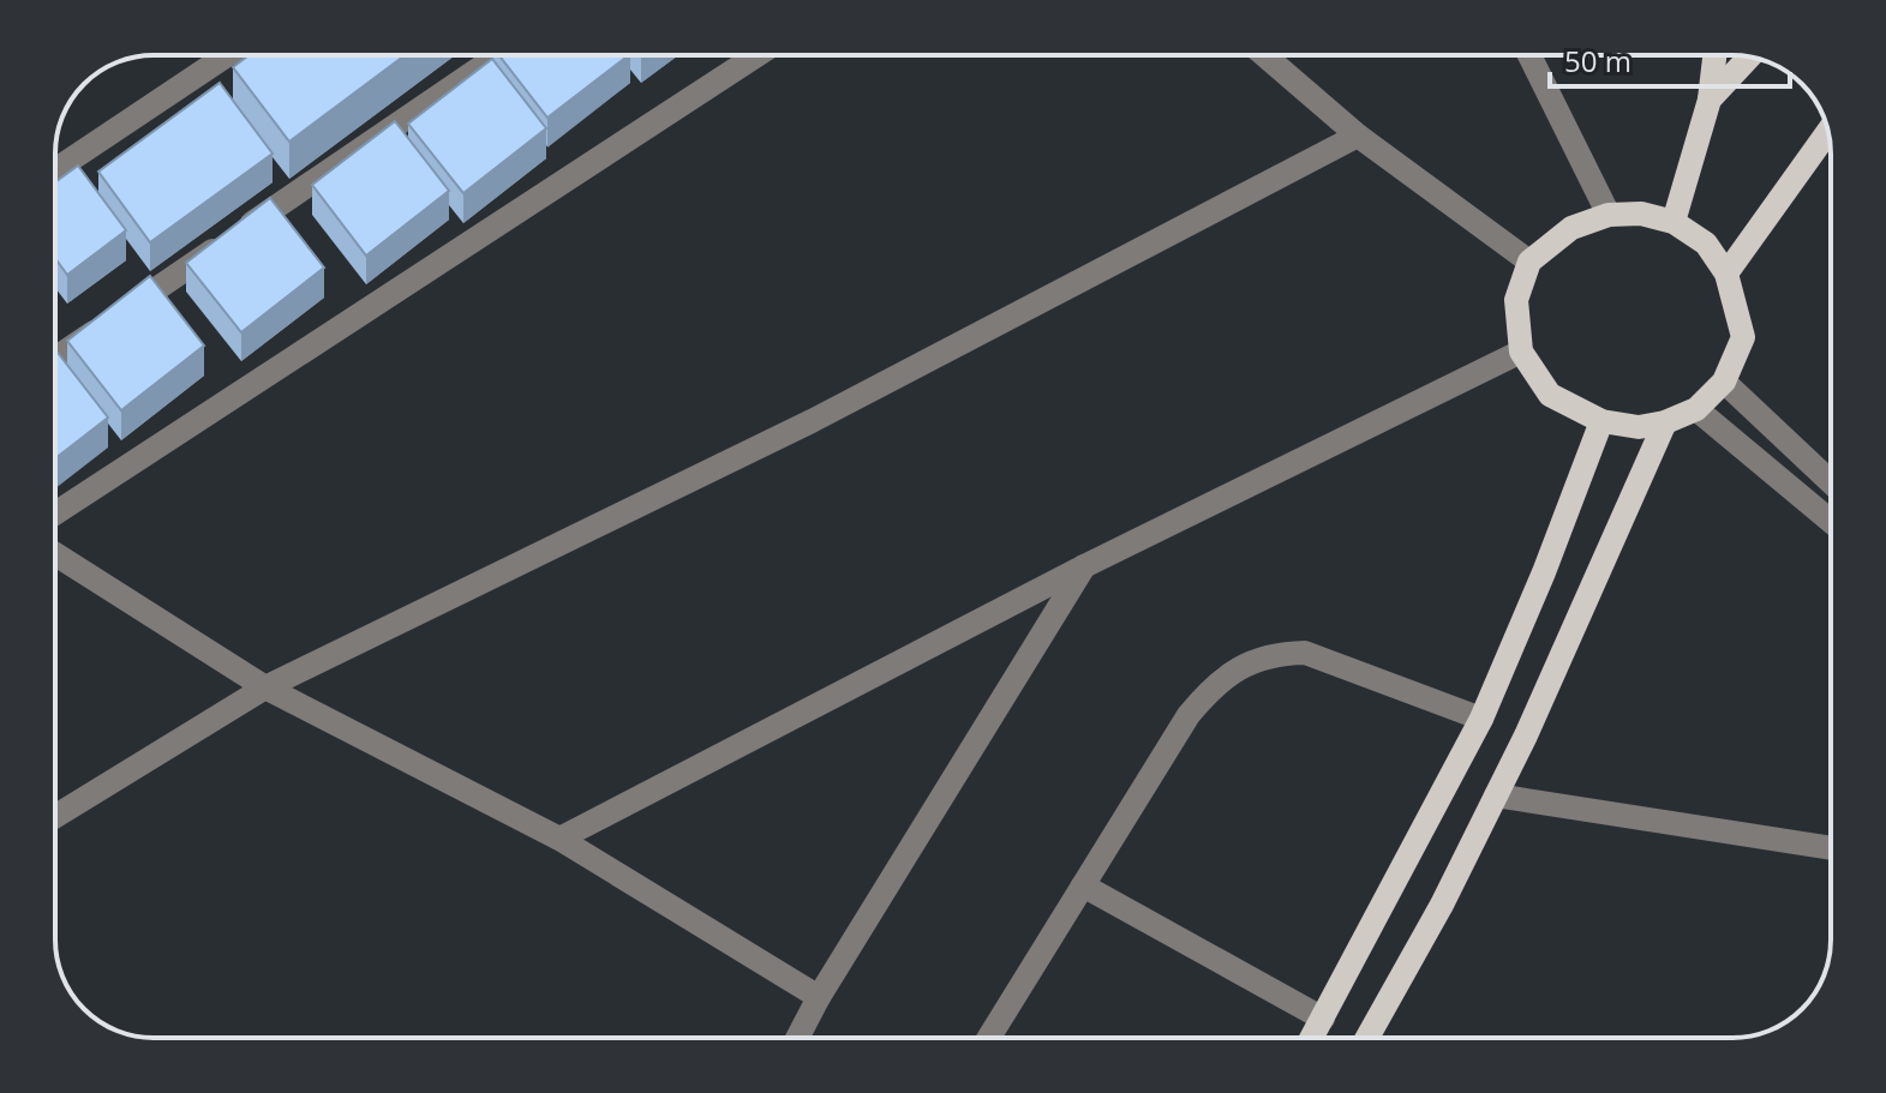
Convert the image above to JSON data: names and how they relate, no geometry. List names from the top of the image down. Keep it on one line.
{"scale_bar":"50 m"}
